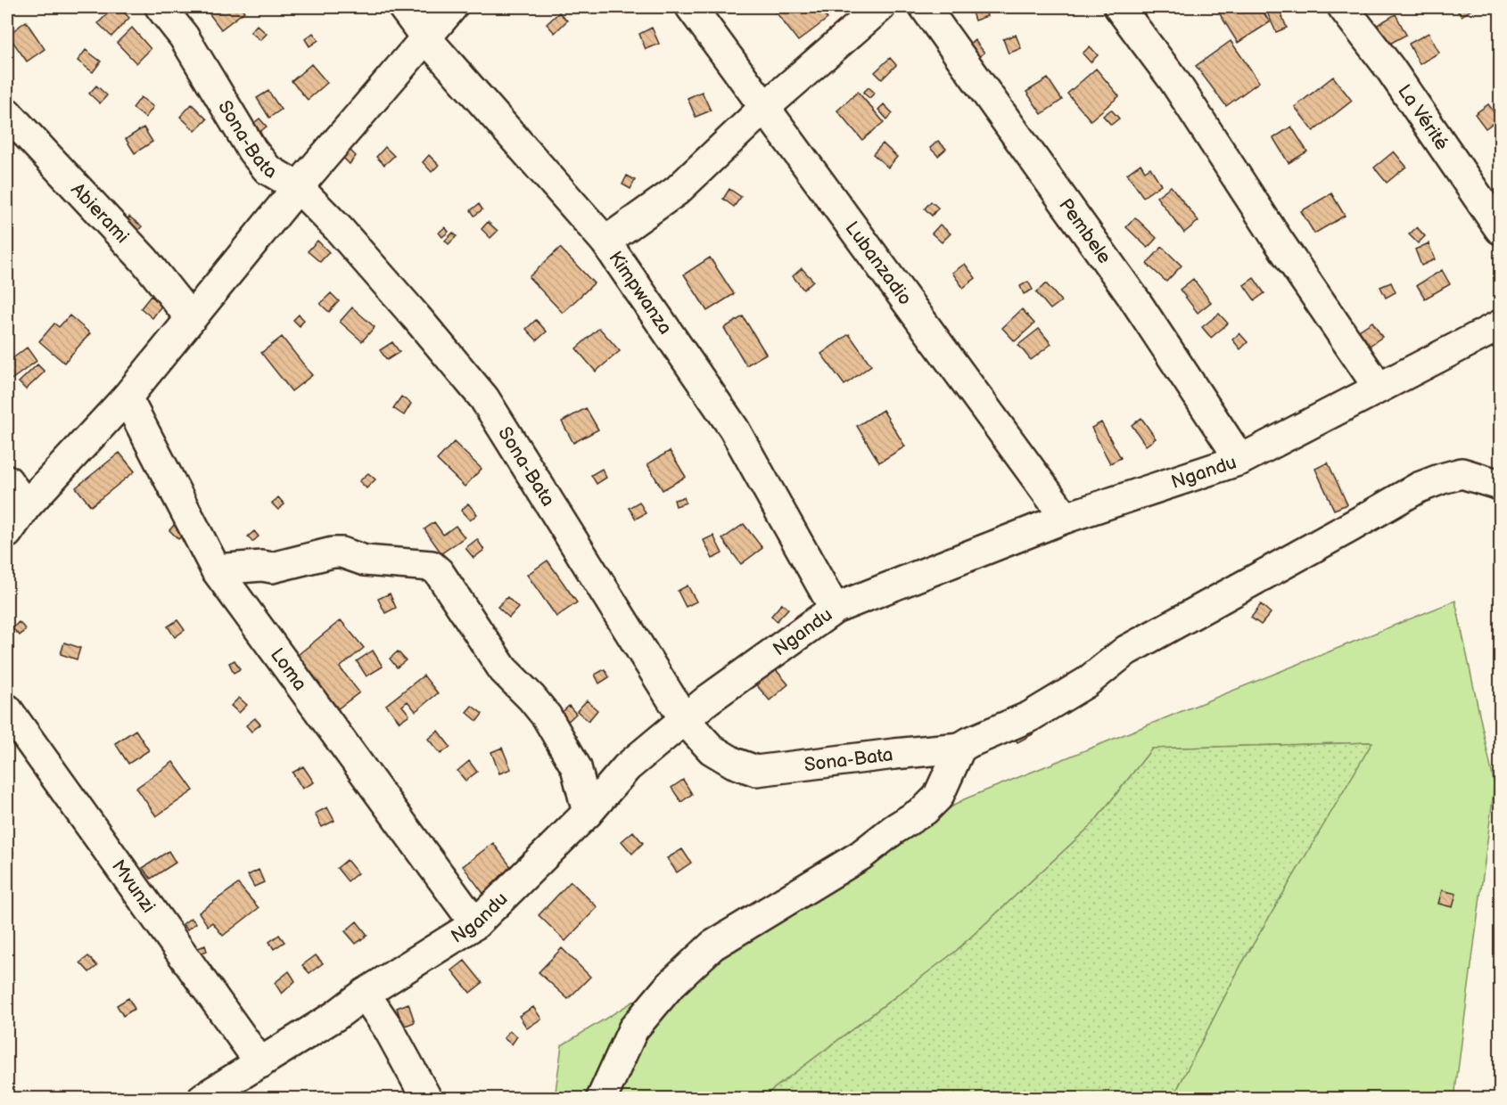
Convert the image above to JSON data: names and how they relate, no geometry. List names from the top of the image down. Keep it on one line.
{"streets":{"street":["La Vérité","Sona-Bata","Abierami","Pembele","Lubanzadio","Kimpwanza","Ngandu","Loma","Mvunzi"]},"crossings":[["Sona-Bata","Ngandu"],["Pembele","Ngandu"],["Lubanzadio","Ngandu"],["Kimpwanza","Ngandu"],["Ngandu","Loma"],["Ngandu","Mvunzi"]]}
